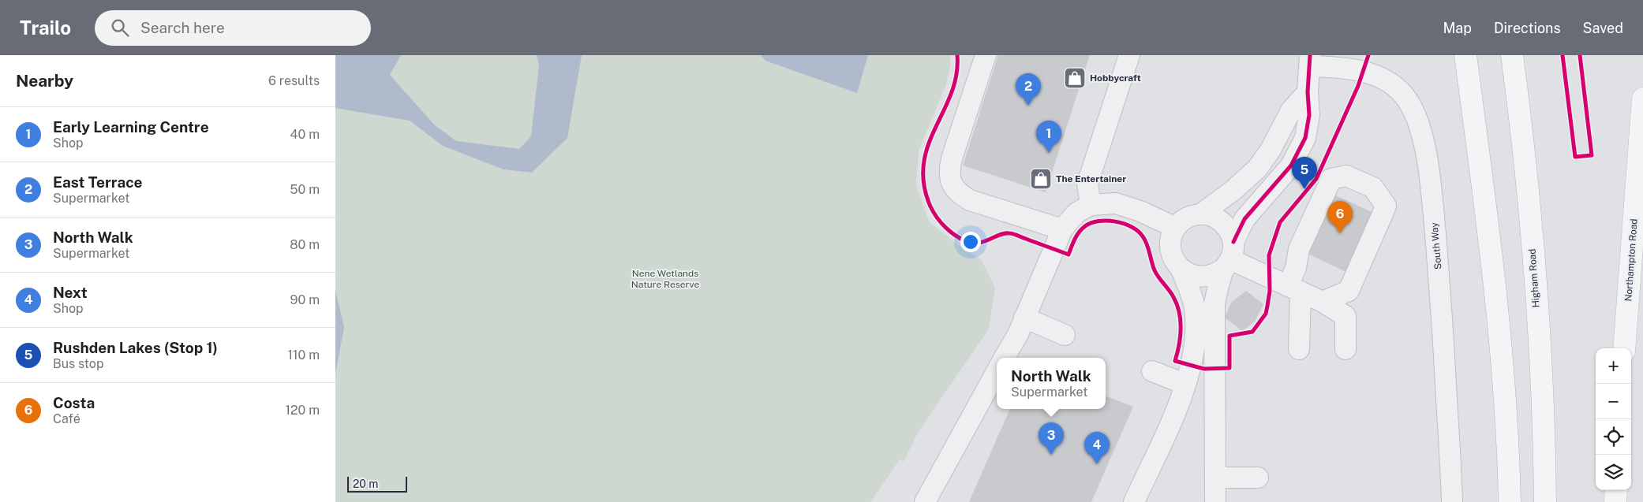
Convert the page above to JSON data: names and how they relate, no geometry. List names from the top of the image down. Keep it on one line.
{"streets":{"main road":["Northampton Road","Higham Road"],"street":["South Way"]},"parks":["Nene Wetlands Nature Reserve"],"places":{"shop":["Hobbycraft","The Entertainer"]},"scale_bar":"20 m","page":{"header":"Trailo","search":"Search here","nav":["Map","Directions","Saved"],"heading":["Nearby","6 results"],"pins":["2","1","5","6","3","4"],"list":[{"mark":"1","name":"Early Learning Centre","note":"Shop","value":"40 m"},{"mark":"2","name":"East Terrace","note":"Supermarket","value":"50 m"},{"mark":"3","name":"North Walk","note":"Supermarket","value":"80 m"},{"mark":"4","name":"Next","note":"Shop","value":"90 m"},{"mark":"5","name":"Rushden Lakes (Stop 1)","note":"Bus stop","value":"110 m"},{"mark":"6","name":"Costa","note":"Café","value":"120 m"}],"map_buttons":["+","−"],"popup":["North Walk","Supermarket"],"scale":"20 m"}}
